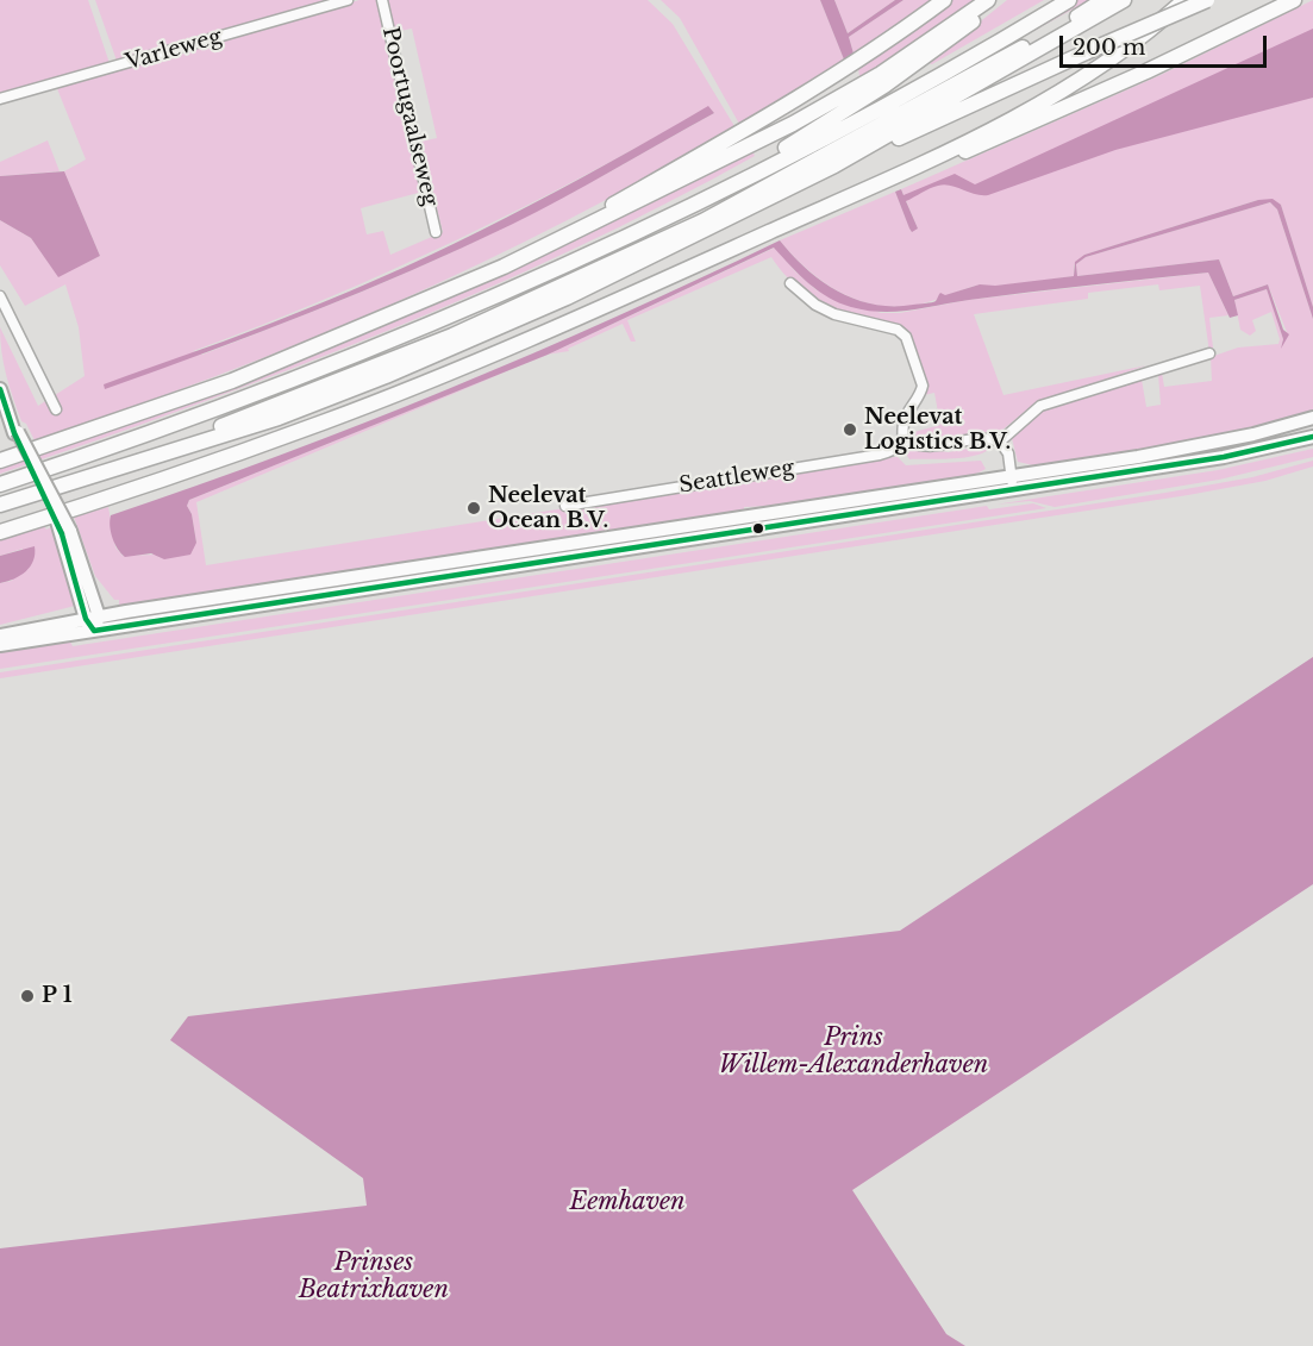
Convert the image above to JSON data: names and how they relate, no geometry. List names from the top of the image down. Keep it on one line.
{"streets":{"street":["Varleweg","Poortugaalseweg","Seattleweg"]},"water":["Prins Willem-Alexanderhaven","Eemhaven","Prinses Beatrixhaven"],"places":["Neelevat Logistics B.V.","Neelevat Ocean B.V.","P 1"],"scale_bar":"200 m"}
